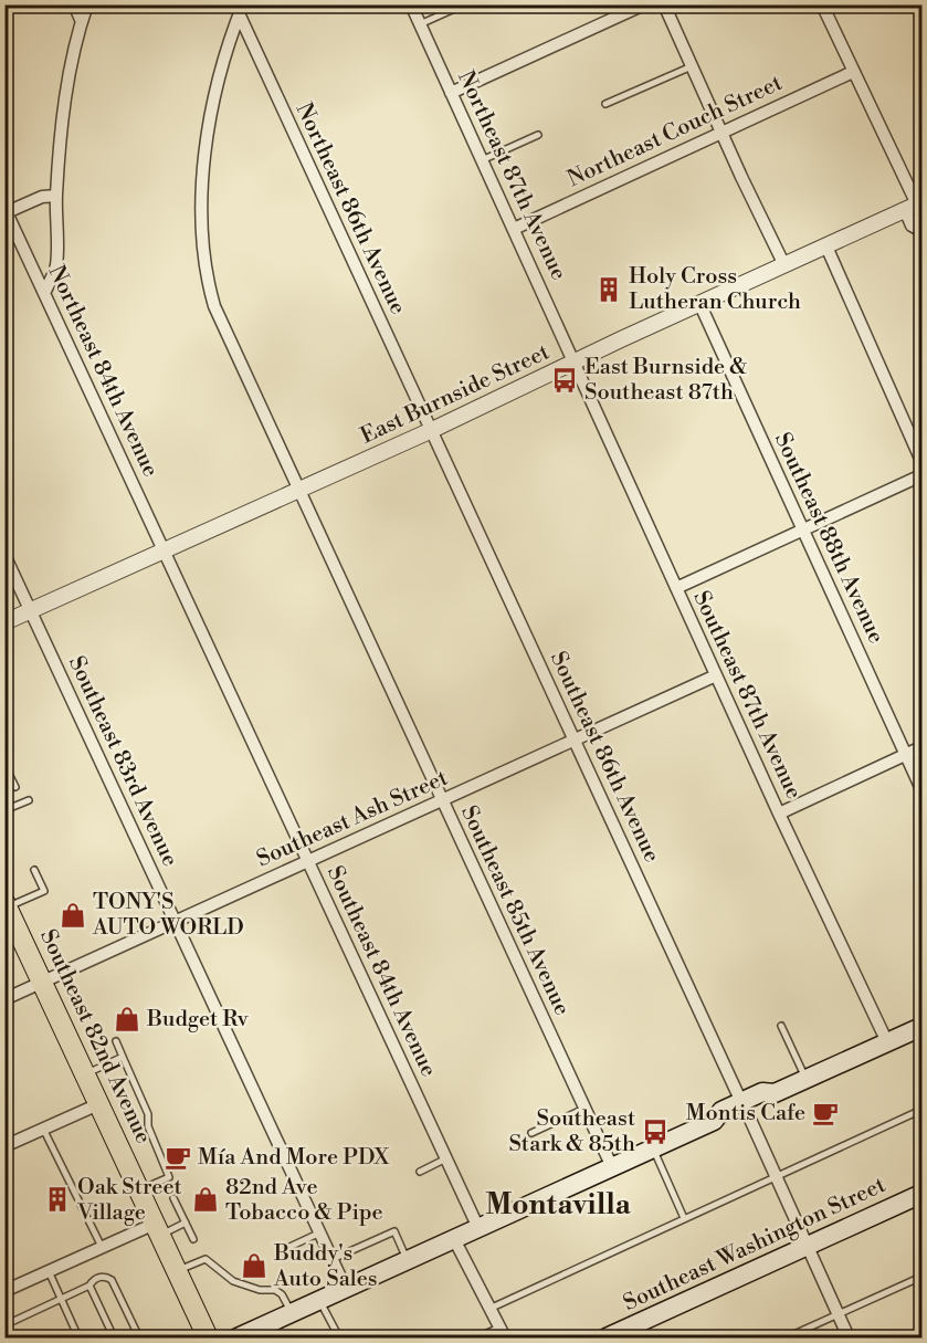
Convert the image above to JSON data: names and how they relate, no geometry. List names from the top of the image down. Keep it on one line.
{"streets":{"main road":["Southeast 82nd Avenue","Southeast Washington Street"],"street":["Northeast Couch Street","Northeast 87th Avenue","Northeast 86th Avenue","Northeast 84th Avenue","East Burnside Street","Southeast 88th Avenue","Southeast 87th Avenue","Southeast 86th Avenue","Southeast 83rd Avenue","Southeast Ash Street","Southeast 85th Avenue","Southeast 84th Avenue"]},"crossings":[["Northeast Couch Street","Northeast 87th Avenue"],["Northeast 87th Avenue","East Burnside Street"],["Northeast 87th Avenue","Southeast 87th Avenue"],["Northeast 86th Avenue","East Burnside Street"],["Northeast 86th Avenue","Southeast 86th Avenue"],["Northeast 86th Avenue","Southeast 85th Avenue"],["Northeast 84th Avenue","East Burnside Street"],["Northeast 84th Avenue","Southeast 84th Avenue"],["East Burnside Street","Southeast 88th Avenue"],["East Burnside Street","Southeast 87th Avenue"],["East Burnside Street","Southeast 86th Avenue"],["East Burnside Street","Southeast 83rd Avenue"],["East Burnside Street","Southeast 85th Avenue"],["East Burnside Street","Southeast 84th Avenue"],["Southeast 87th Avenue","Southeast Ash Street"],["Southeast 86th Avenue","Southeast Ash Street"],["Southeast 86th Avenue","Southeast Washington Street"],["Southeast 83rd Avenue","Southeast Ash Street"],["Southeast Ash Street","Southeast 85th Avenue"],["Southeast Ash Street","Southeast 84th Avenue"],["Southeast Ash Street","Southeast 82nd Avenue"]],"districts":["Montavilla"],"places":{"building":["Holy Cross Lutheran Church","Oak Street Village"],"bus stop":["East Burnside & Southeast 87th","Southeast Stark & 85th"],"shop":["TONY'S AUTO WORLD","Budget Rv","82nd Ave Tobacco & Pipe","Buddy's Auto Sales"],"cafe":["Montis Cafe","Mía And More PDX"]}}
